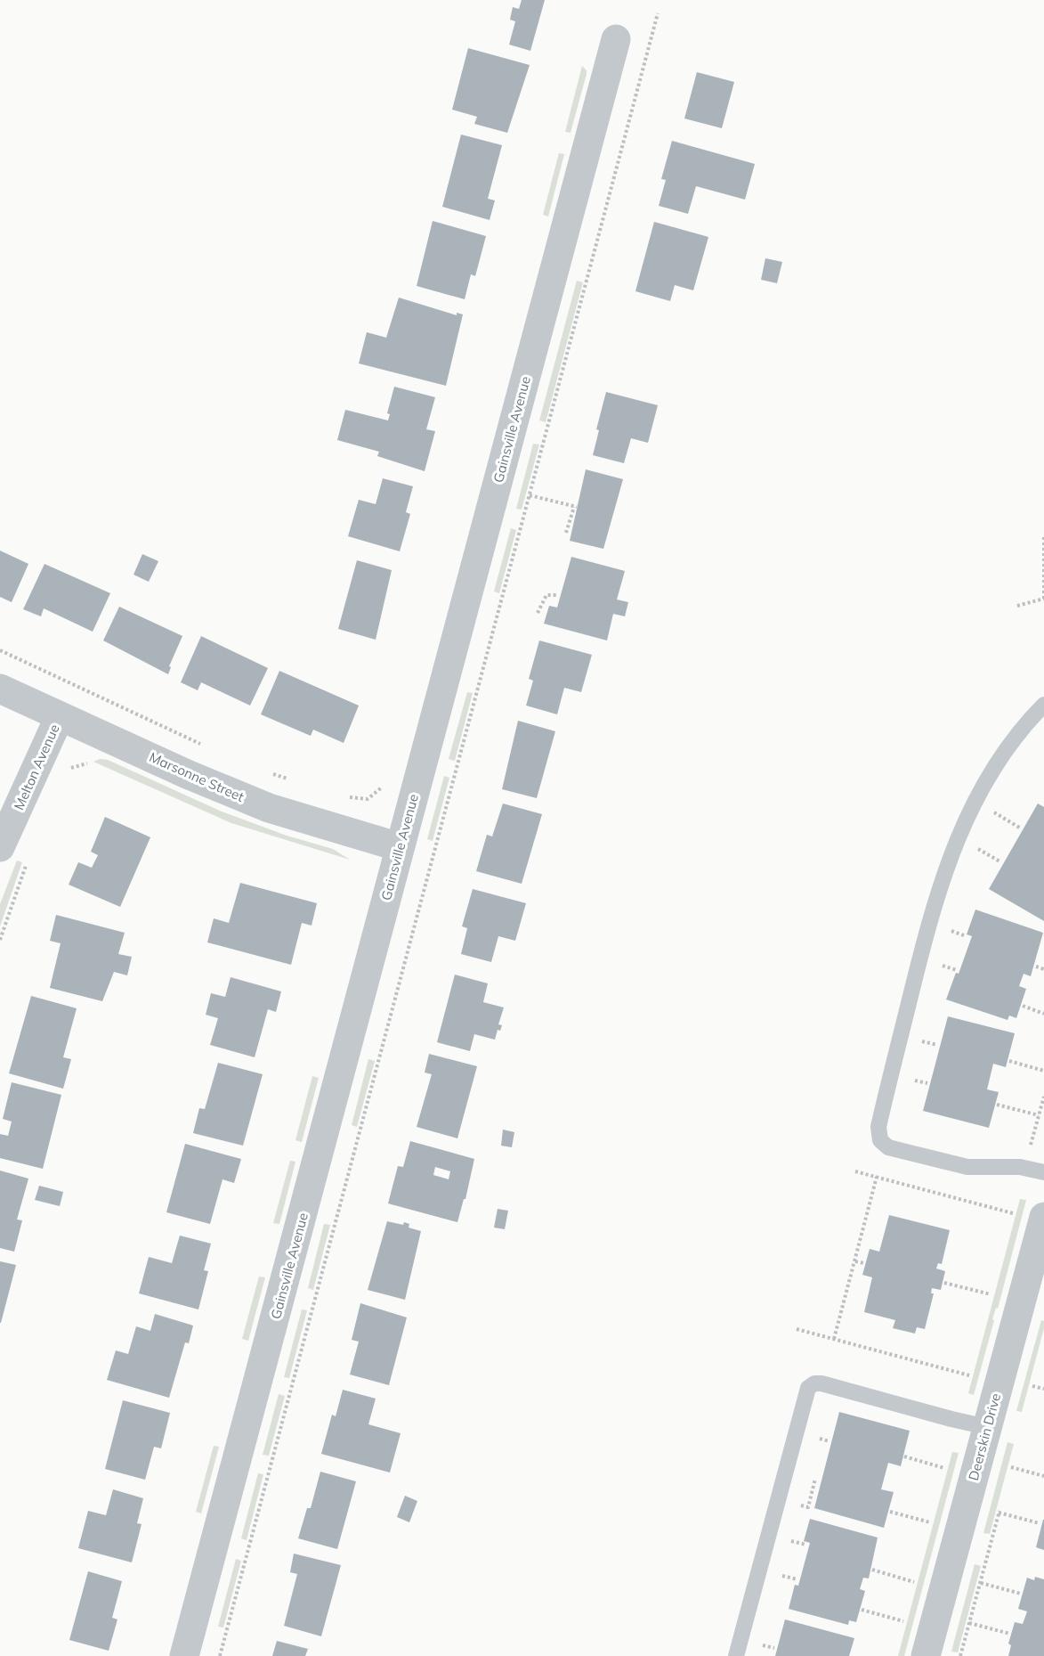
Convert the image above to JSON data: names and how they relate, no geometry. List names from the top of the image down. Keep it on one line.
{"streets":{"street":["Gainsville Avenue","Melton Avenue","Marsonne Street","Deerskin Drive"]},"crossings":[["Gainsville Avenue","Marsonne Street"],["Melton Avenue","Marsonne Street"]]}
